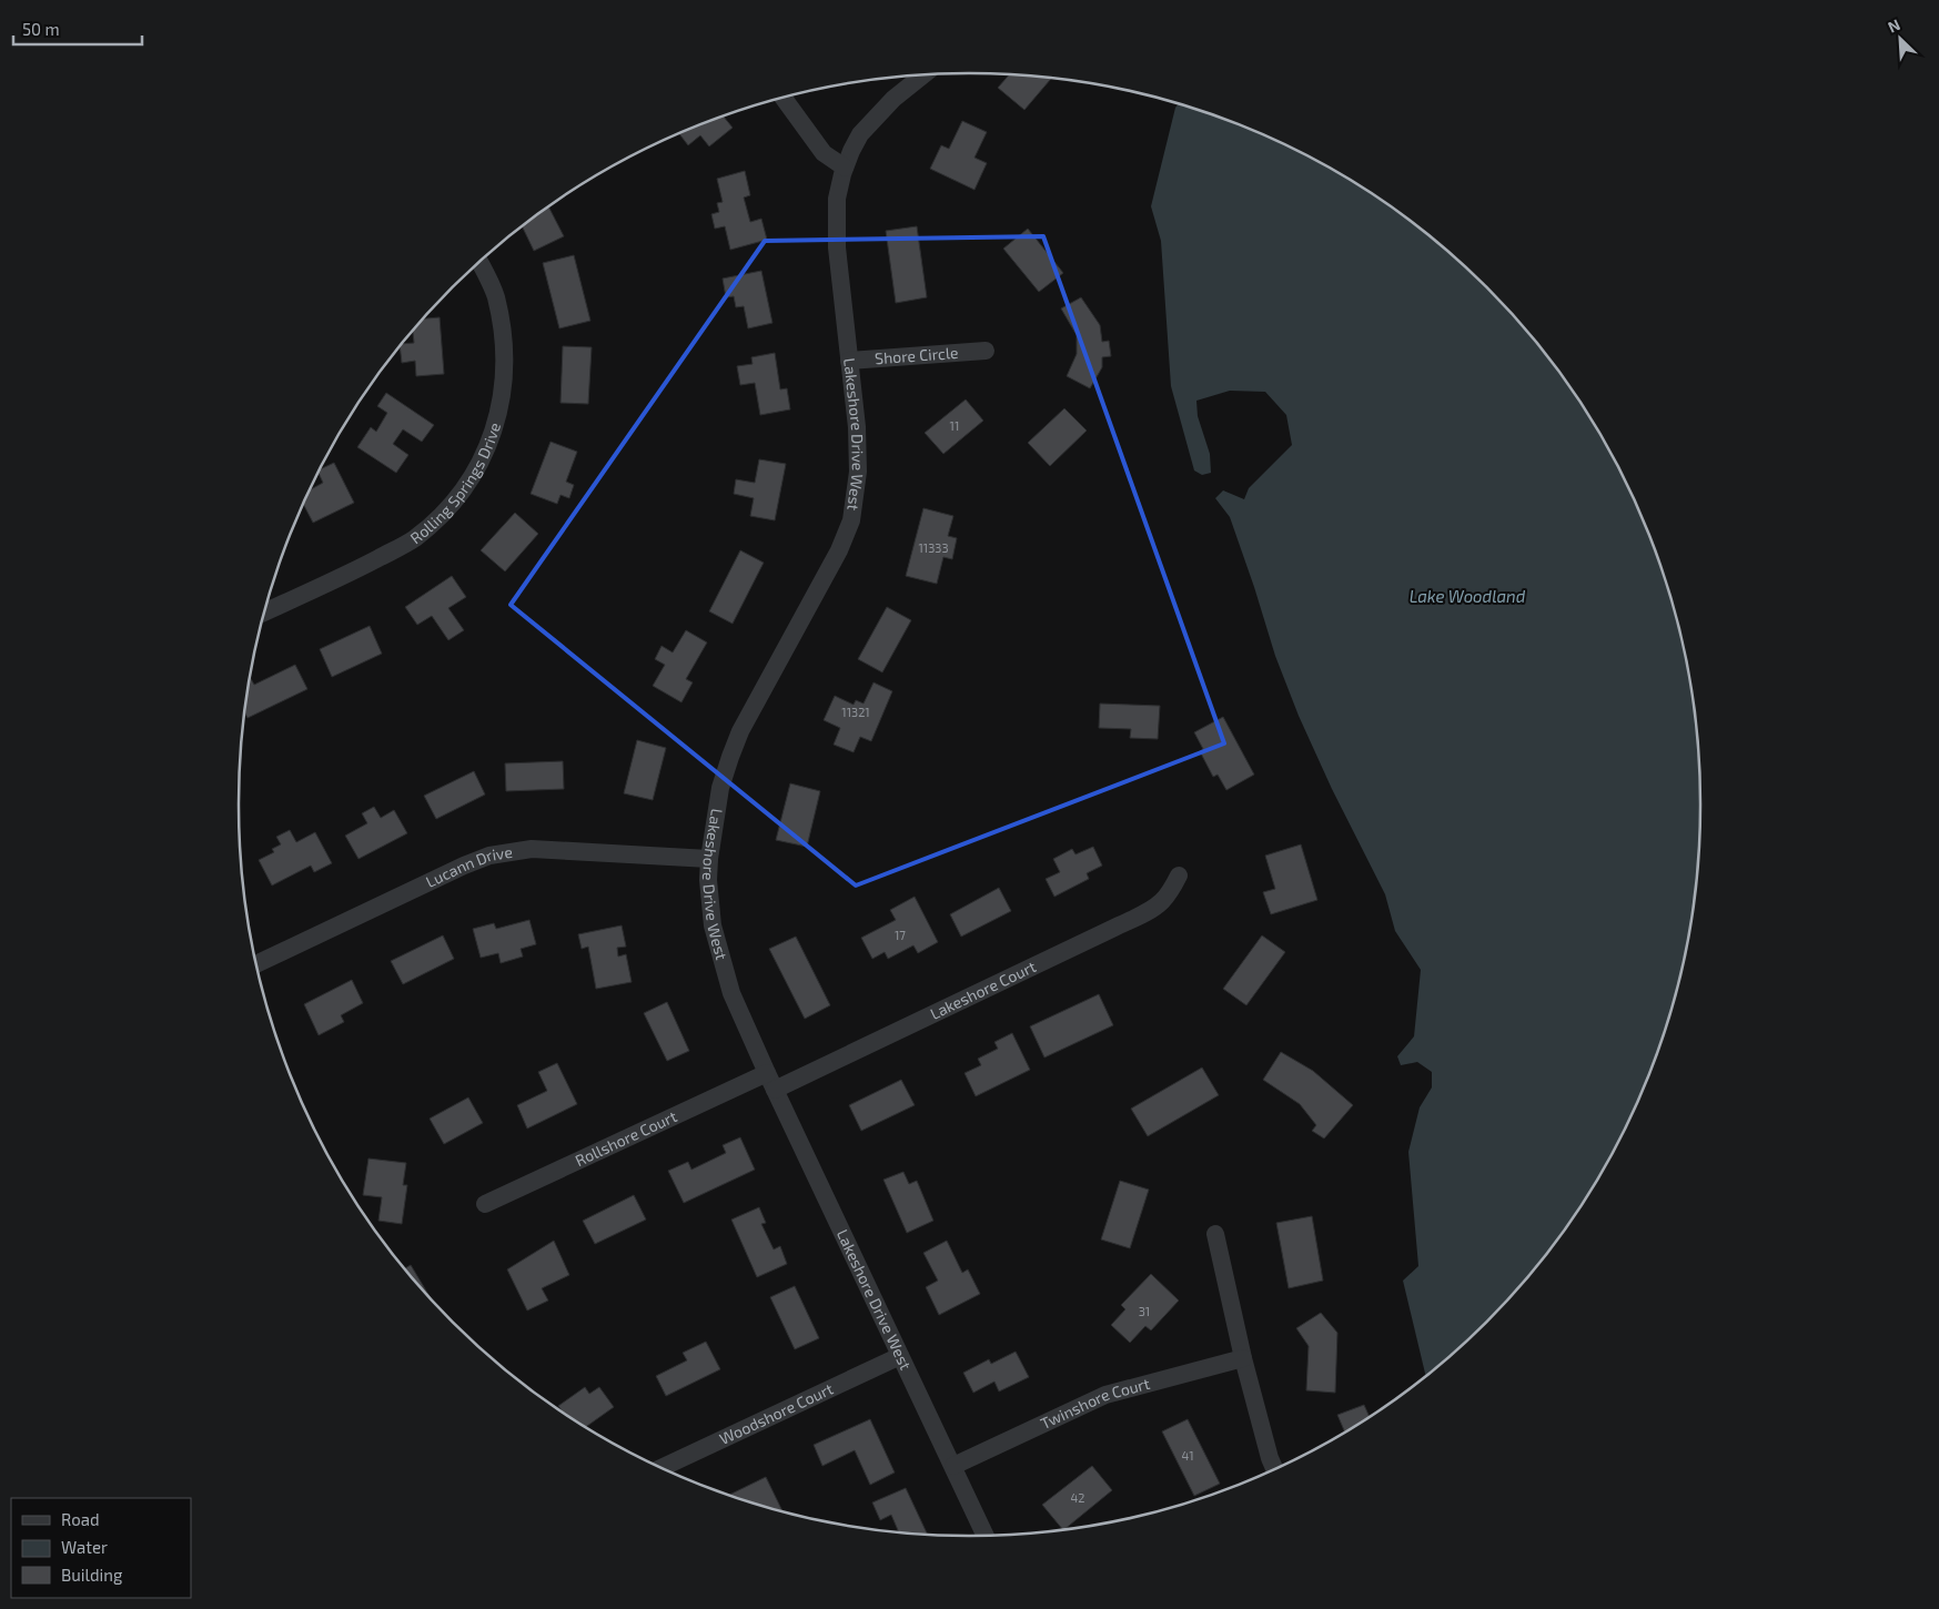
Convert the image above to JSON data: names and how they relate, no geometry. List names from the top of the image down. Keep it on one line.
{"streets":{"street":["Shore Circle","Lakeshore Drive West","Rolling Springs Drive","Lucann Drive","Lakeshore Court","Rollshore Court","Twinshore Court","Woodshore Court"]},"crossings":[["Shore Circle","Lakeshore Drive West"],["Lakeshore Drive West","Lucann Drive"],["Lakeshore Drive West","Lakeshore Court"],["Lakeshore Drive West","Rollshore Court"],["Lakeshore Drive West","Twinshore Court"],["Lakeshore Drive West","Woodshore Court"],["Lakeshore Court","Rollshore Court"]],"water":["Lake Woodland"],"house_numbers":["11","11333","11321","17","31","41","42"],"legend":["Road","Water","Building"],"scale_bar":"50 m","north":"top left"}
